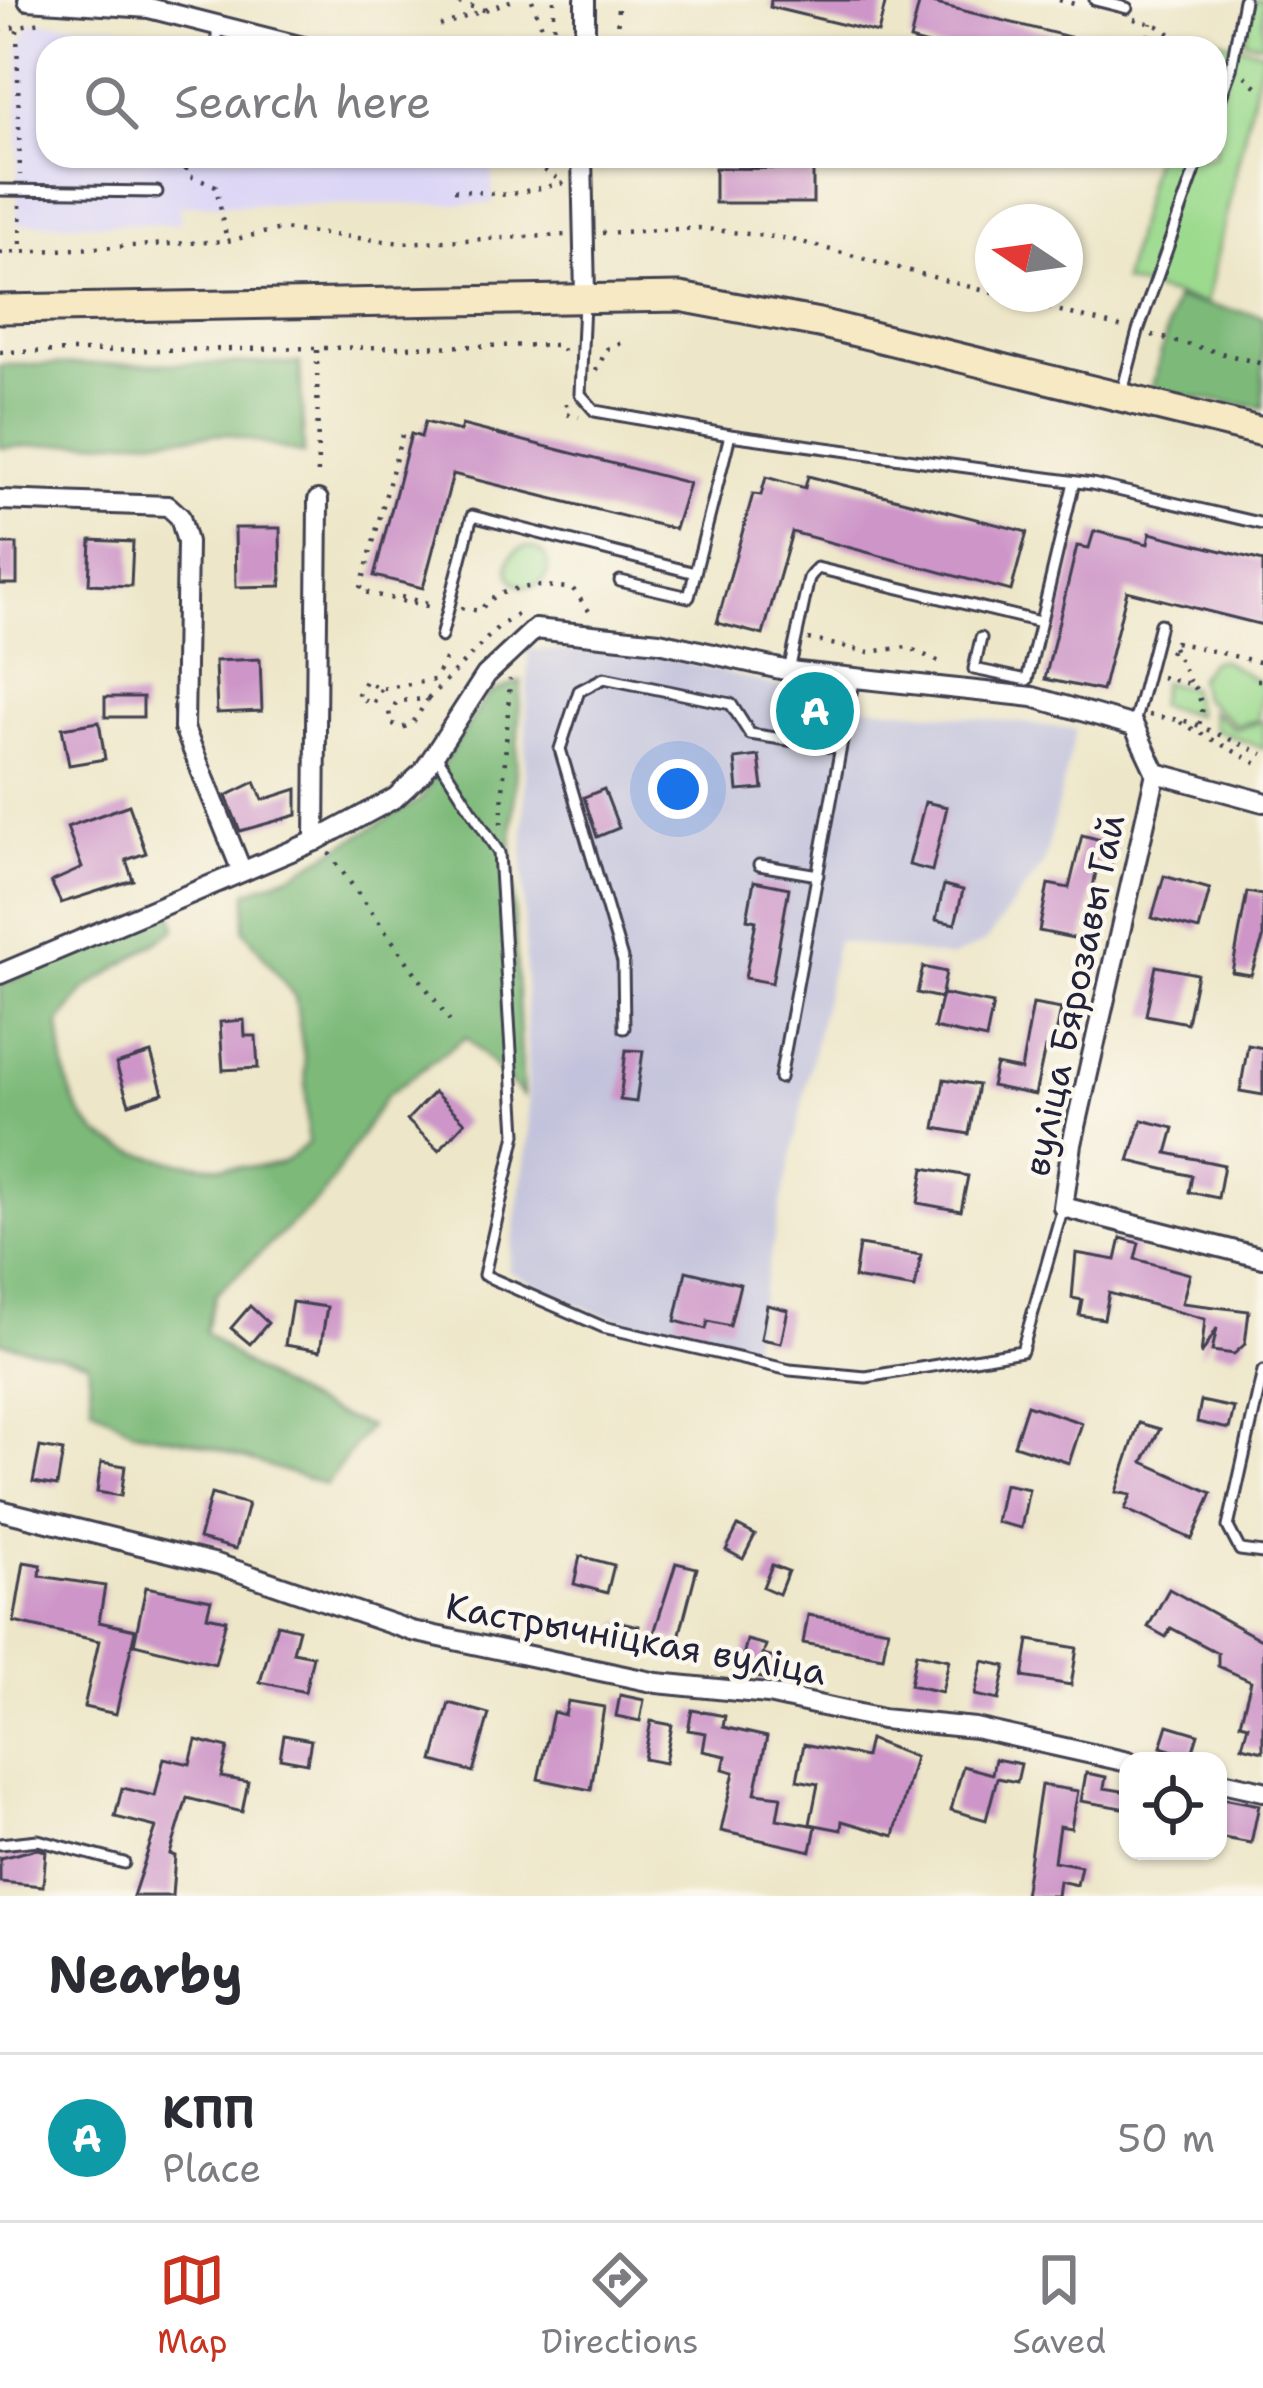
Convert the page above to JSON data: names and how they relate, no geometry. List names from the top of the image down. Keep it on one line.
{"streets":{"street":["вуліца Бярозавы Гай","Кастрычніцкая вуліца"]},"north":"left","page":{"search":"Search here","pins":"A","heading":"Nearby","list":[{"mark":"A","name":"КПП","note":"Place","value":"50 m"}],"nav":["Map","Directions","Saved"]}}
